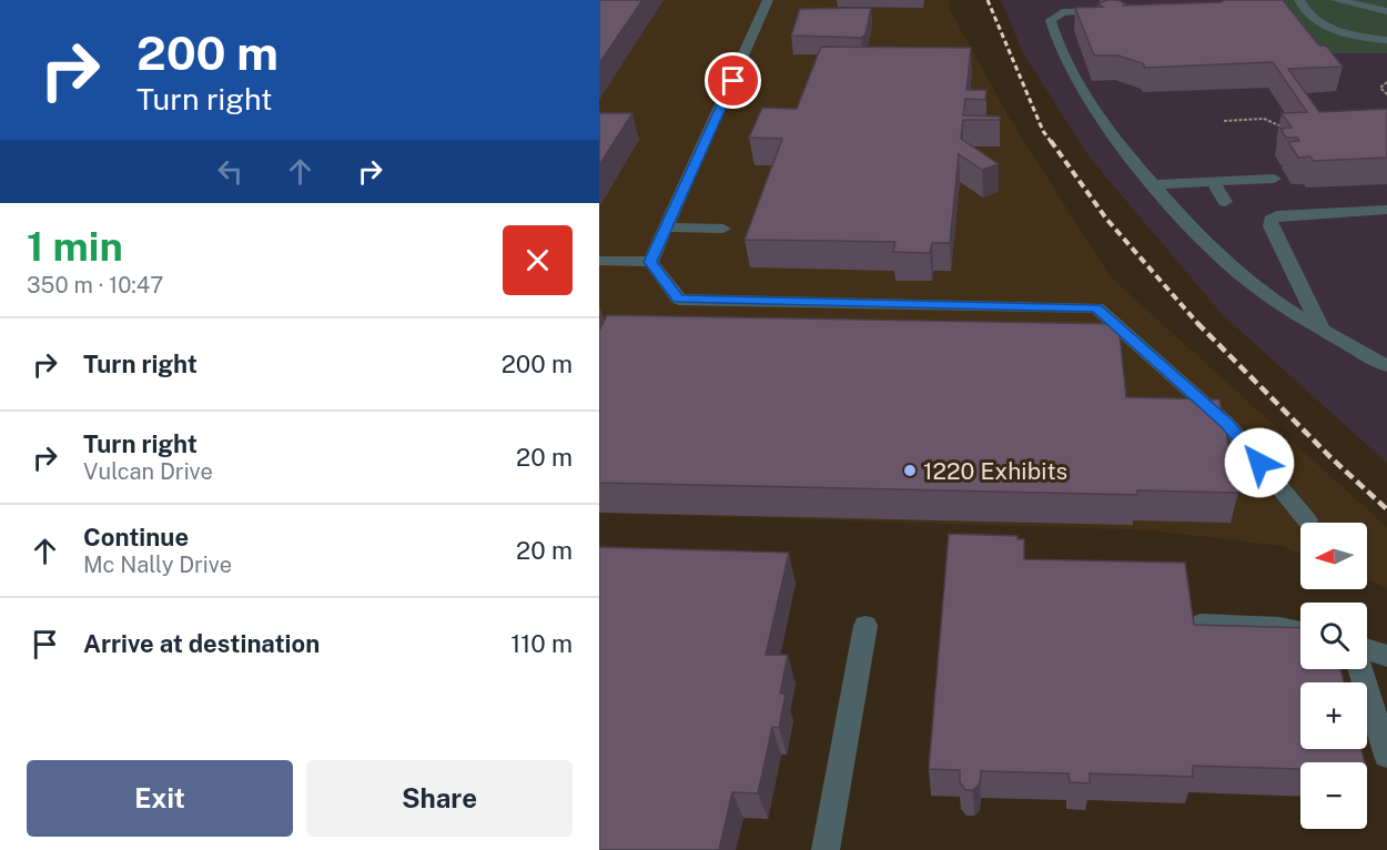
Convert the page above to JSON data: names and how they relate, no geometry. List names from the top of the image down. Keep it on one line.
{"places":["1220 Exhibits"],"north":"left","page":{"turn":["200 m","Turn right"],"heading":["1 min","350 m · 10:47"],"list":[{"name":"Turn right","value":"200 m"},{"name":"Turn right","note":"Vulcan Drive","value":"20 m"},{"name":"Continue","note":"Mc Nally Drive","value":"20 m"},{"name":"Arrive at destination","value":"110 m"}],"map_buttons":["+","−"],"buttons":["Exit","Share"]}}
